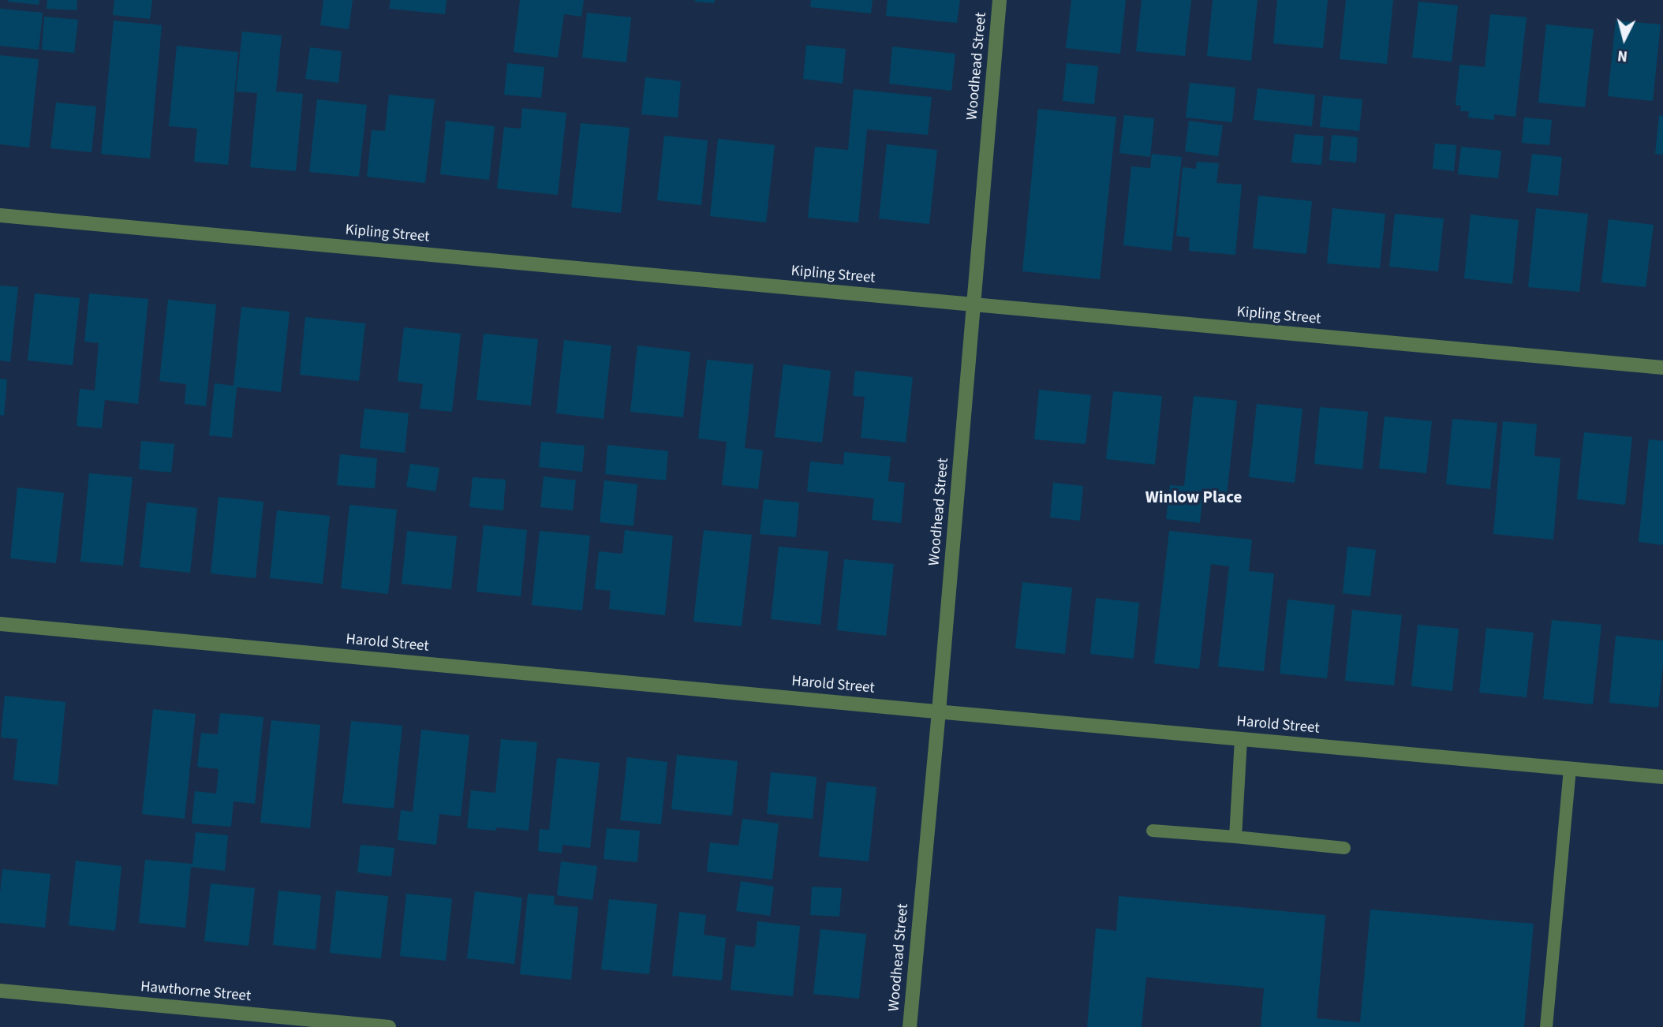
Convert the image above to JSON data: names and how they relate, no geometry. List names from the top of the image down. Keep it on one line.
{"streets":{"street":["Woodhead Street","Kipling Street","Harold Street","Hawthorne Street"]},"crossings":[["Woodhead Street","Kipling Street"],["Woodhead Street","Harold Street"]],"districts":["Winlow Place"],"north":"bottom"}
